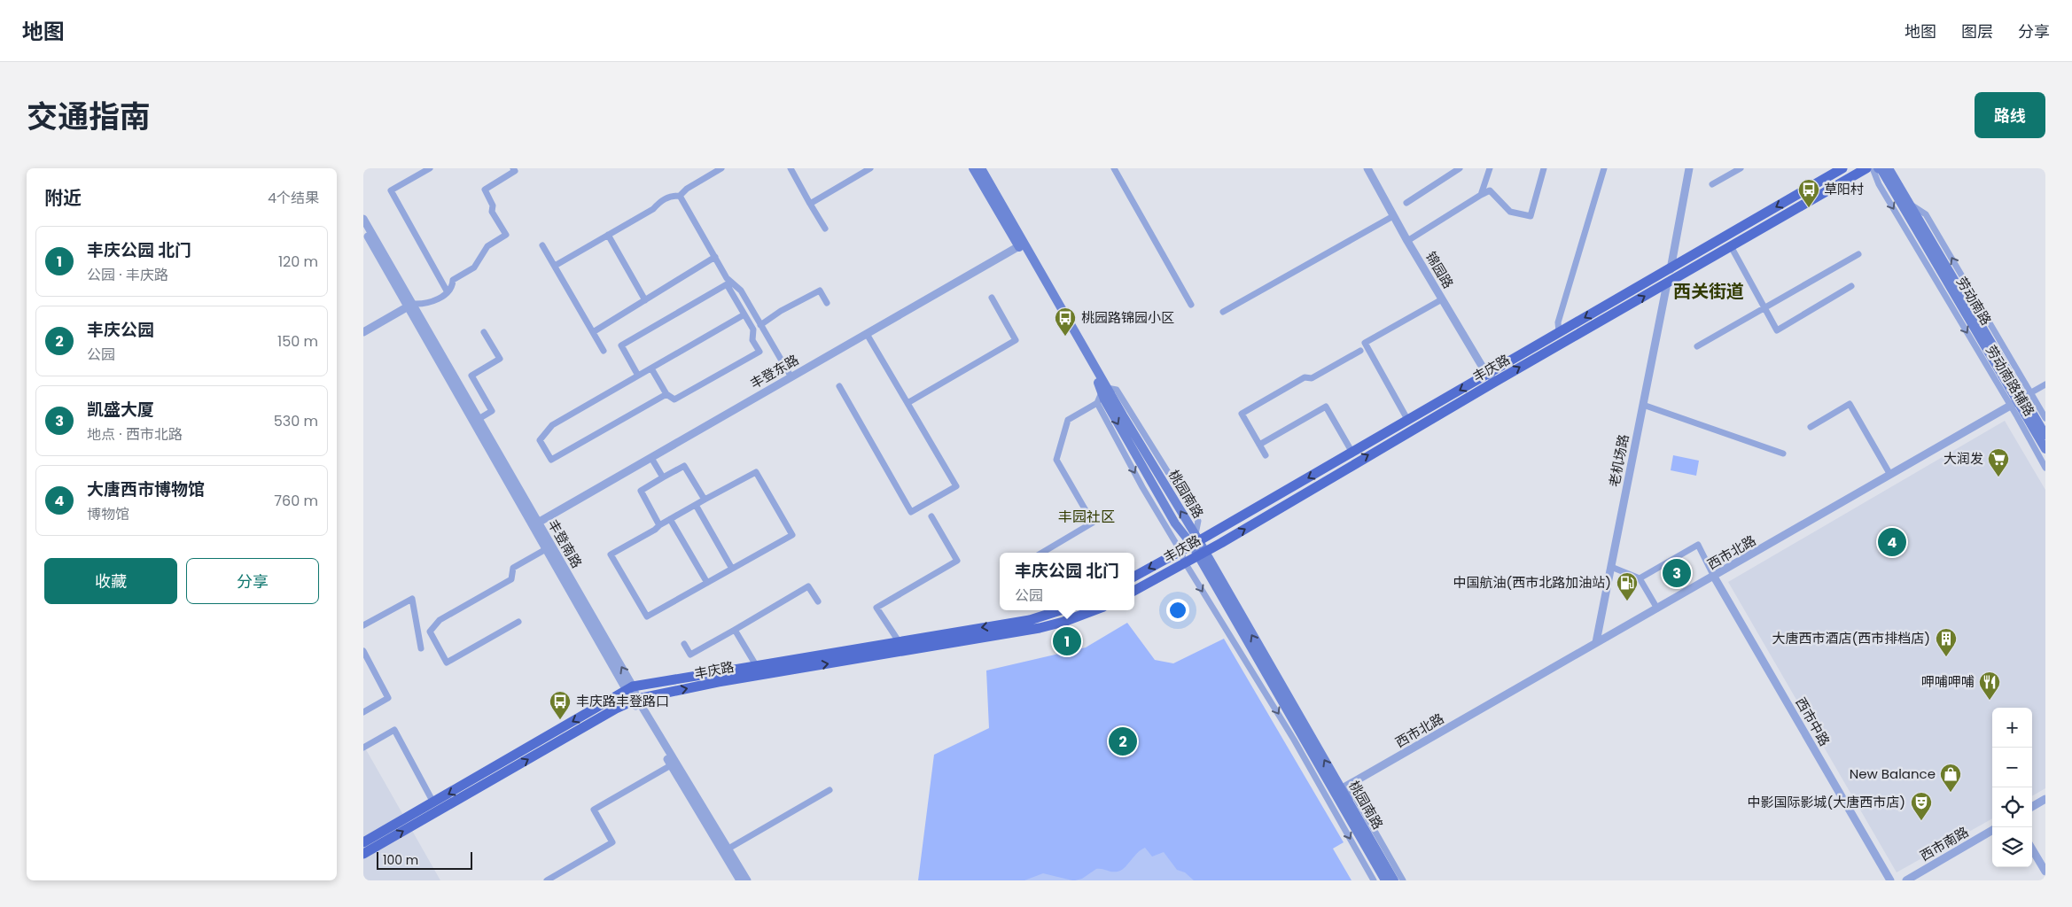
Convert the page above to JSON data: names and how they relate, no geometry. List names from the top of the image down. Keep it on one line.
{"streets":{"main road":["劳动南路","丰庆路","桃园南路"],"street":["锦园路","丰登东路","劳动南路辅路","老机场路","丰登南路","西市北路","西市中路","西市南路"]},"crossings":[["锦园路","丰庆路"],["劳动南路","劳动南路辅路"],["劳动南路","西市北路"],["丰庆路","老机场路"],["丰庆路","桃园南路"],["丰庆路","丰登南路"],["丰登东路","桃园南路"],["丰登东路","丰登南路"],["劳动南路辅路","西市北路"],["老机场路","西市北路"],["桃园南路","西市北路"],["西市北路","西市中路"]],"one_way":["劳动南路辅路"],"districts":["西关街道","丰园社区"],"places":{"bus stop":["草阳村","桃园路锦园小区","丰庆路丰登路口"],"supermarket":["大润发"],"fuel station":["中国航油(西市北路加油站)"],"building":["大唐西市酒店(西市排档店)"],"restaurant":["呷哺呷哺"],"shop":["New Balance"],"theatre":["中影国际影城(大唐西市店)"]},"scale_bar":"100 m","page":{"header":"地图","nav":["地图","图层","分享"],"title":"交通指南","buttons":["路线",["收藏","分享"]],"heading":["附近","4个结果"],"list":[{"mark":"1","name":"丰庆公园 北门","note":"公园 · 丰庆路","value":"120 m"},{"mark":"2","name":"丰庆公园","note":"公园","value":"150 m"},{"mark":"3","name":"凯盛大厦","note":"地点 · 西市北路","value":"530 m"},{"mark":"4","name":"大唐西市博物馆","note":"博物馆","value":"760 m"}],"pins":["4","3","1","2"],"popup":["丰庆公园 北门","公园"],"map_buttons":["+","−"],"scale":"100 m"}}
